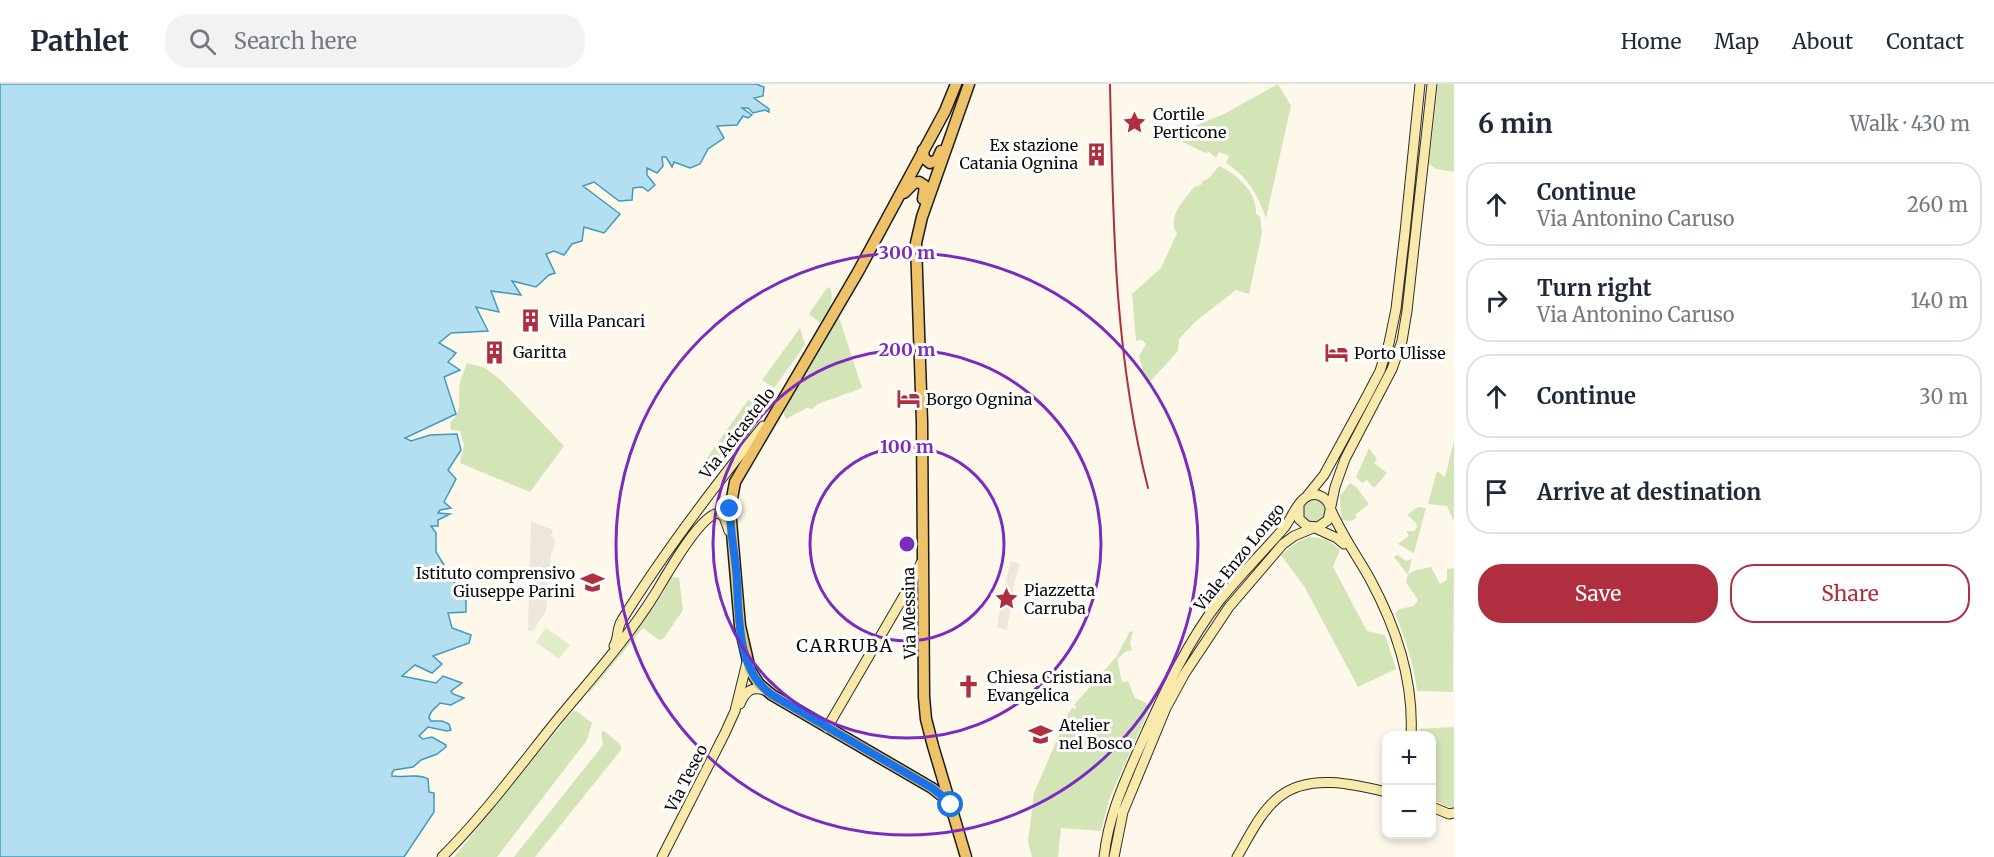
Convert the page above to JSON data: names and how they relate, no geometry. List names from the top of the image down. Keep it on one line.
{"streets":{"main road":["Via Acicastello","Viale Enzo Longo","Via Messina","Via Teseo"]},"districts":["CARRUBA"],"places":{"place":["Cortile Perticone","Piazzetta Carruba"],"building":["Ex stazione Catania Ognina","Villa Pancari","Garitta"],"hotel":["Porto Ulisse","Borgo Ognina"],"school or university":["Istituto comprensivo Giuseppe Parini","Atelier nel Bosco"],"church":["Chiesa Cristiana Evangelica"]},"page":{"header":"Pathlet","search":"Search here","nav":["Home","Map","About","Contact"],"heading":["6 min","Walk · 430 m"],"list":[["Continue","Via Antonino Caruso","260 m"],["Turn right","Via Antonino Caruso","140 m"],["Continue","30 m"],"Arrive at destination"],"buttons":["Save","Share"],"map_buttons":["+","−"]},"rings":["300 m","200 m","100 m"]}
